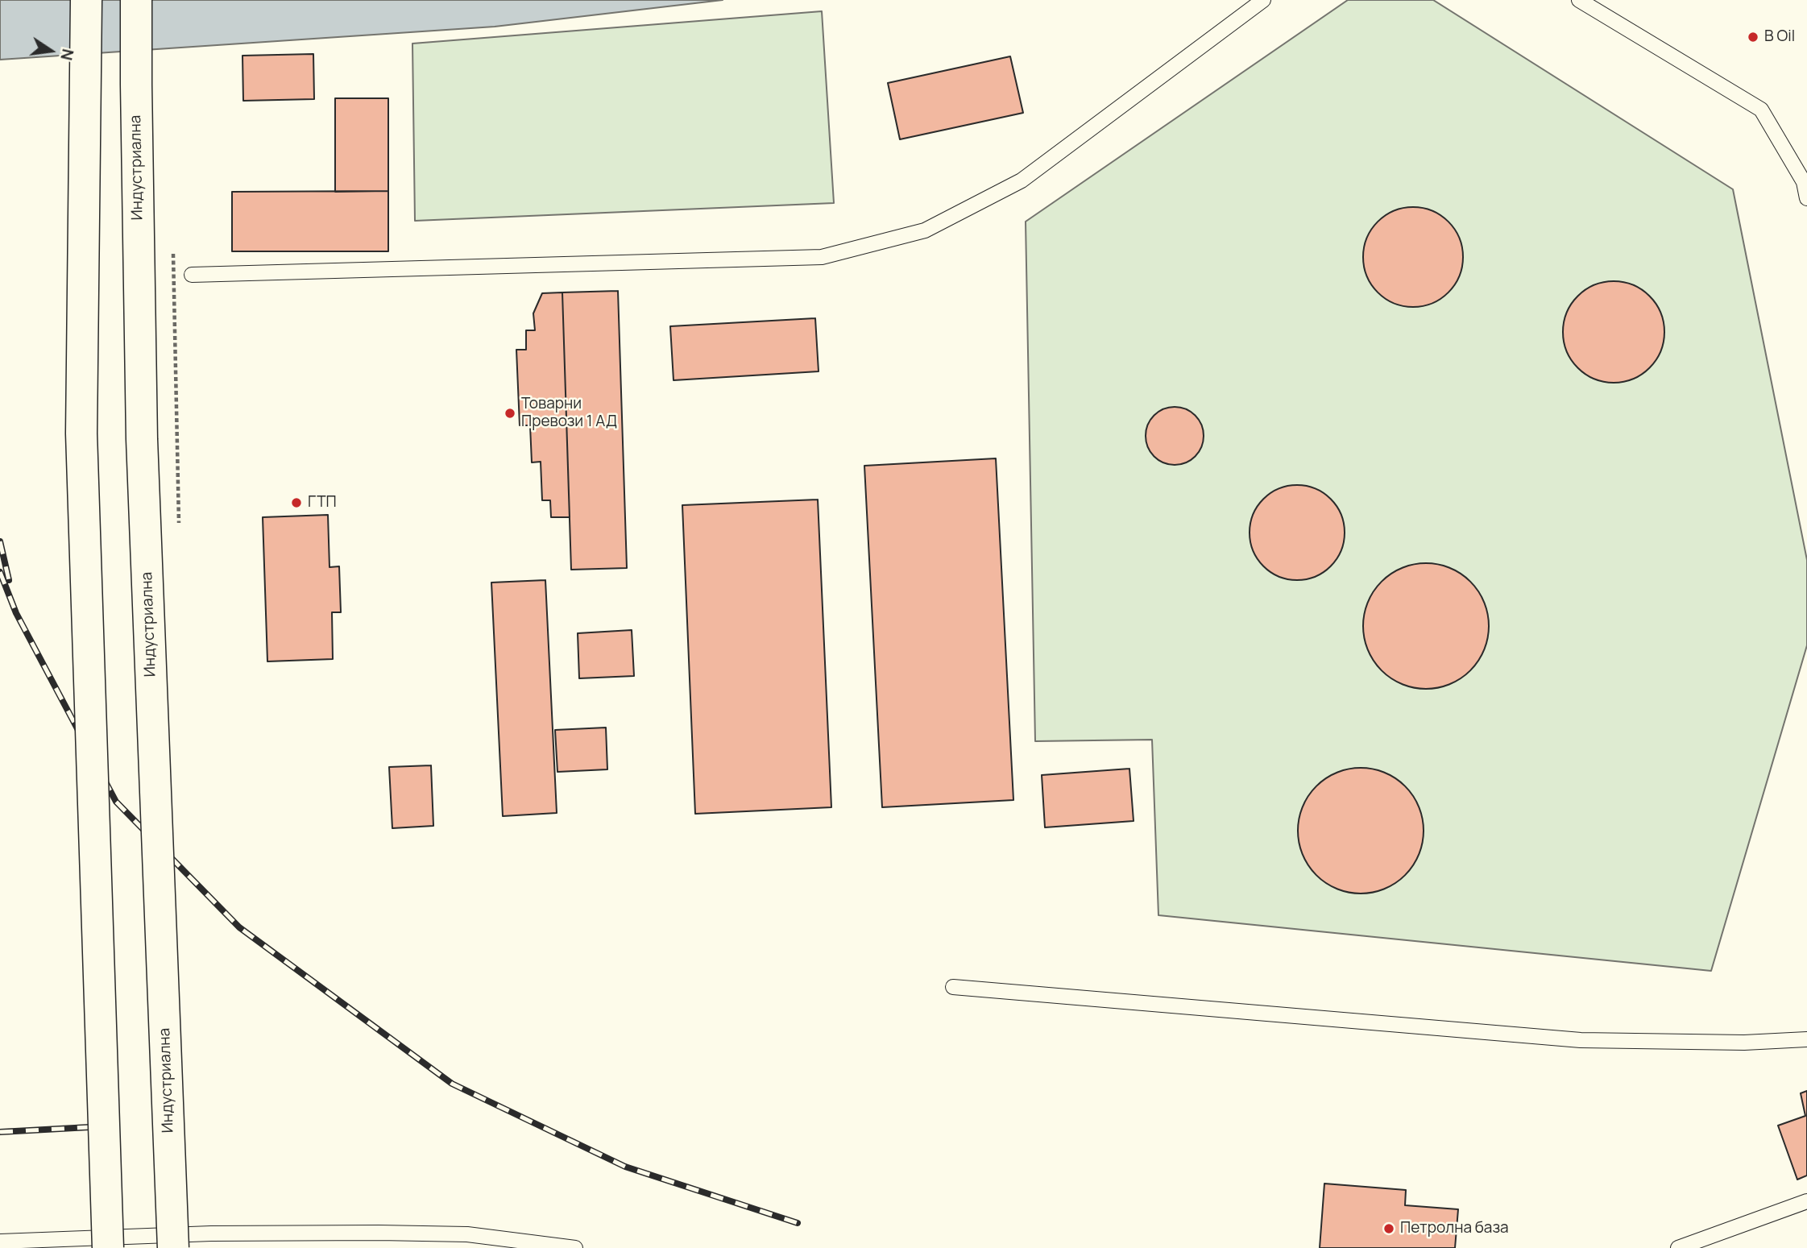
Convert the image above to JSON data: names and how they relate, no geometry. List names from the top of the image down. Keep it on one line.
{"streets":{"main road":["Индустриална"]},"places":["B Oil","Товарни Превози 1 АД","ГТП","Петролна база"],"north":"right"}
